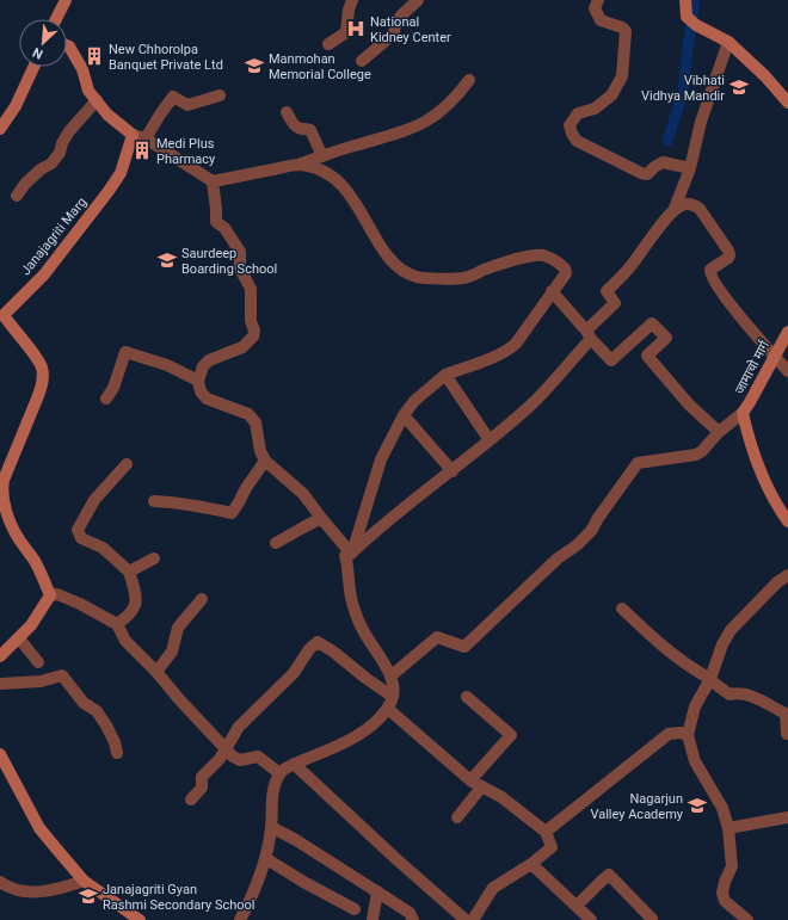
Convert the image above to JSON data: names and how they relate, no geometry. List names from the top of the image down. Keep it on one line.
{"streets":{"street":["Janajagriti Marg","जामाचो मार्ग"]},"places":{"hospital":["National Kidney Center"],"building":["New Chhorolpa Banquet Private Ltd","Medi Plus Pharmacy"],"school or university":["Manmohan Memorial College","Vibhati Vidhya Mandir","Saurdeep Boarding School","Nagarjun Valley Academy","Janajagriti Gyan Rashmi Secondary School"]},"north":"bottom left"}
